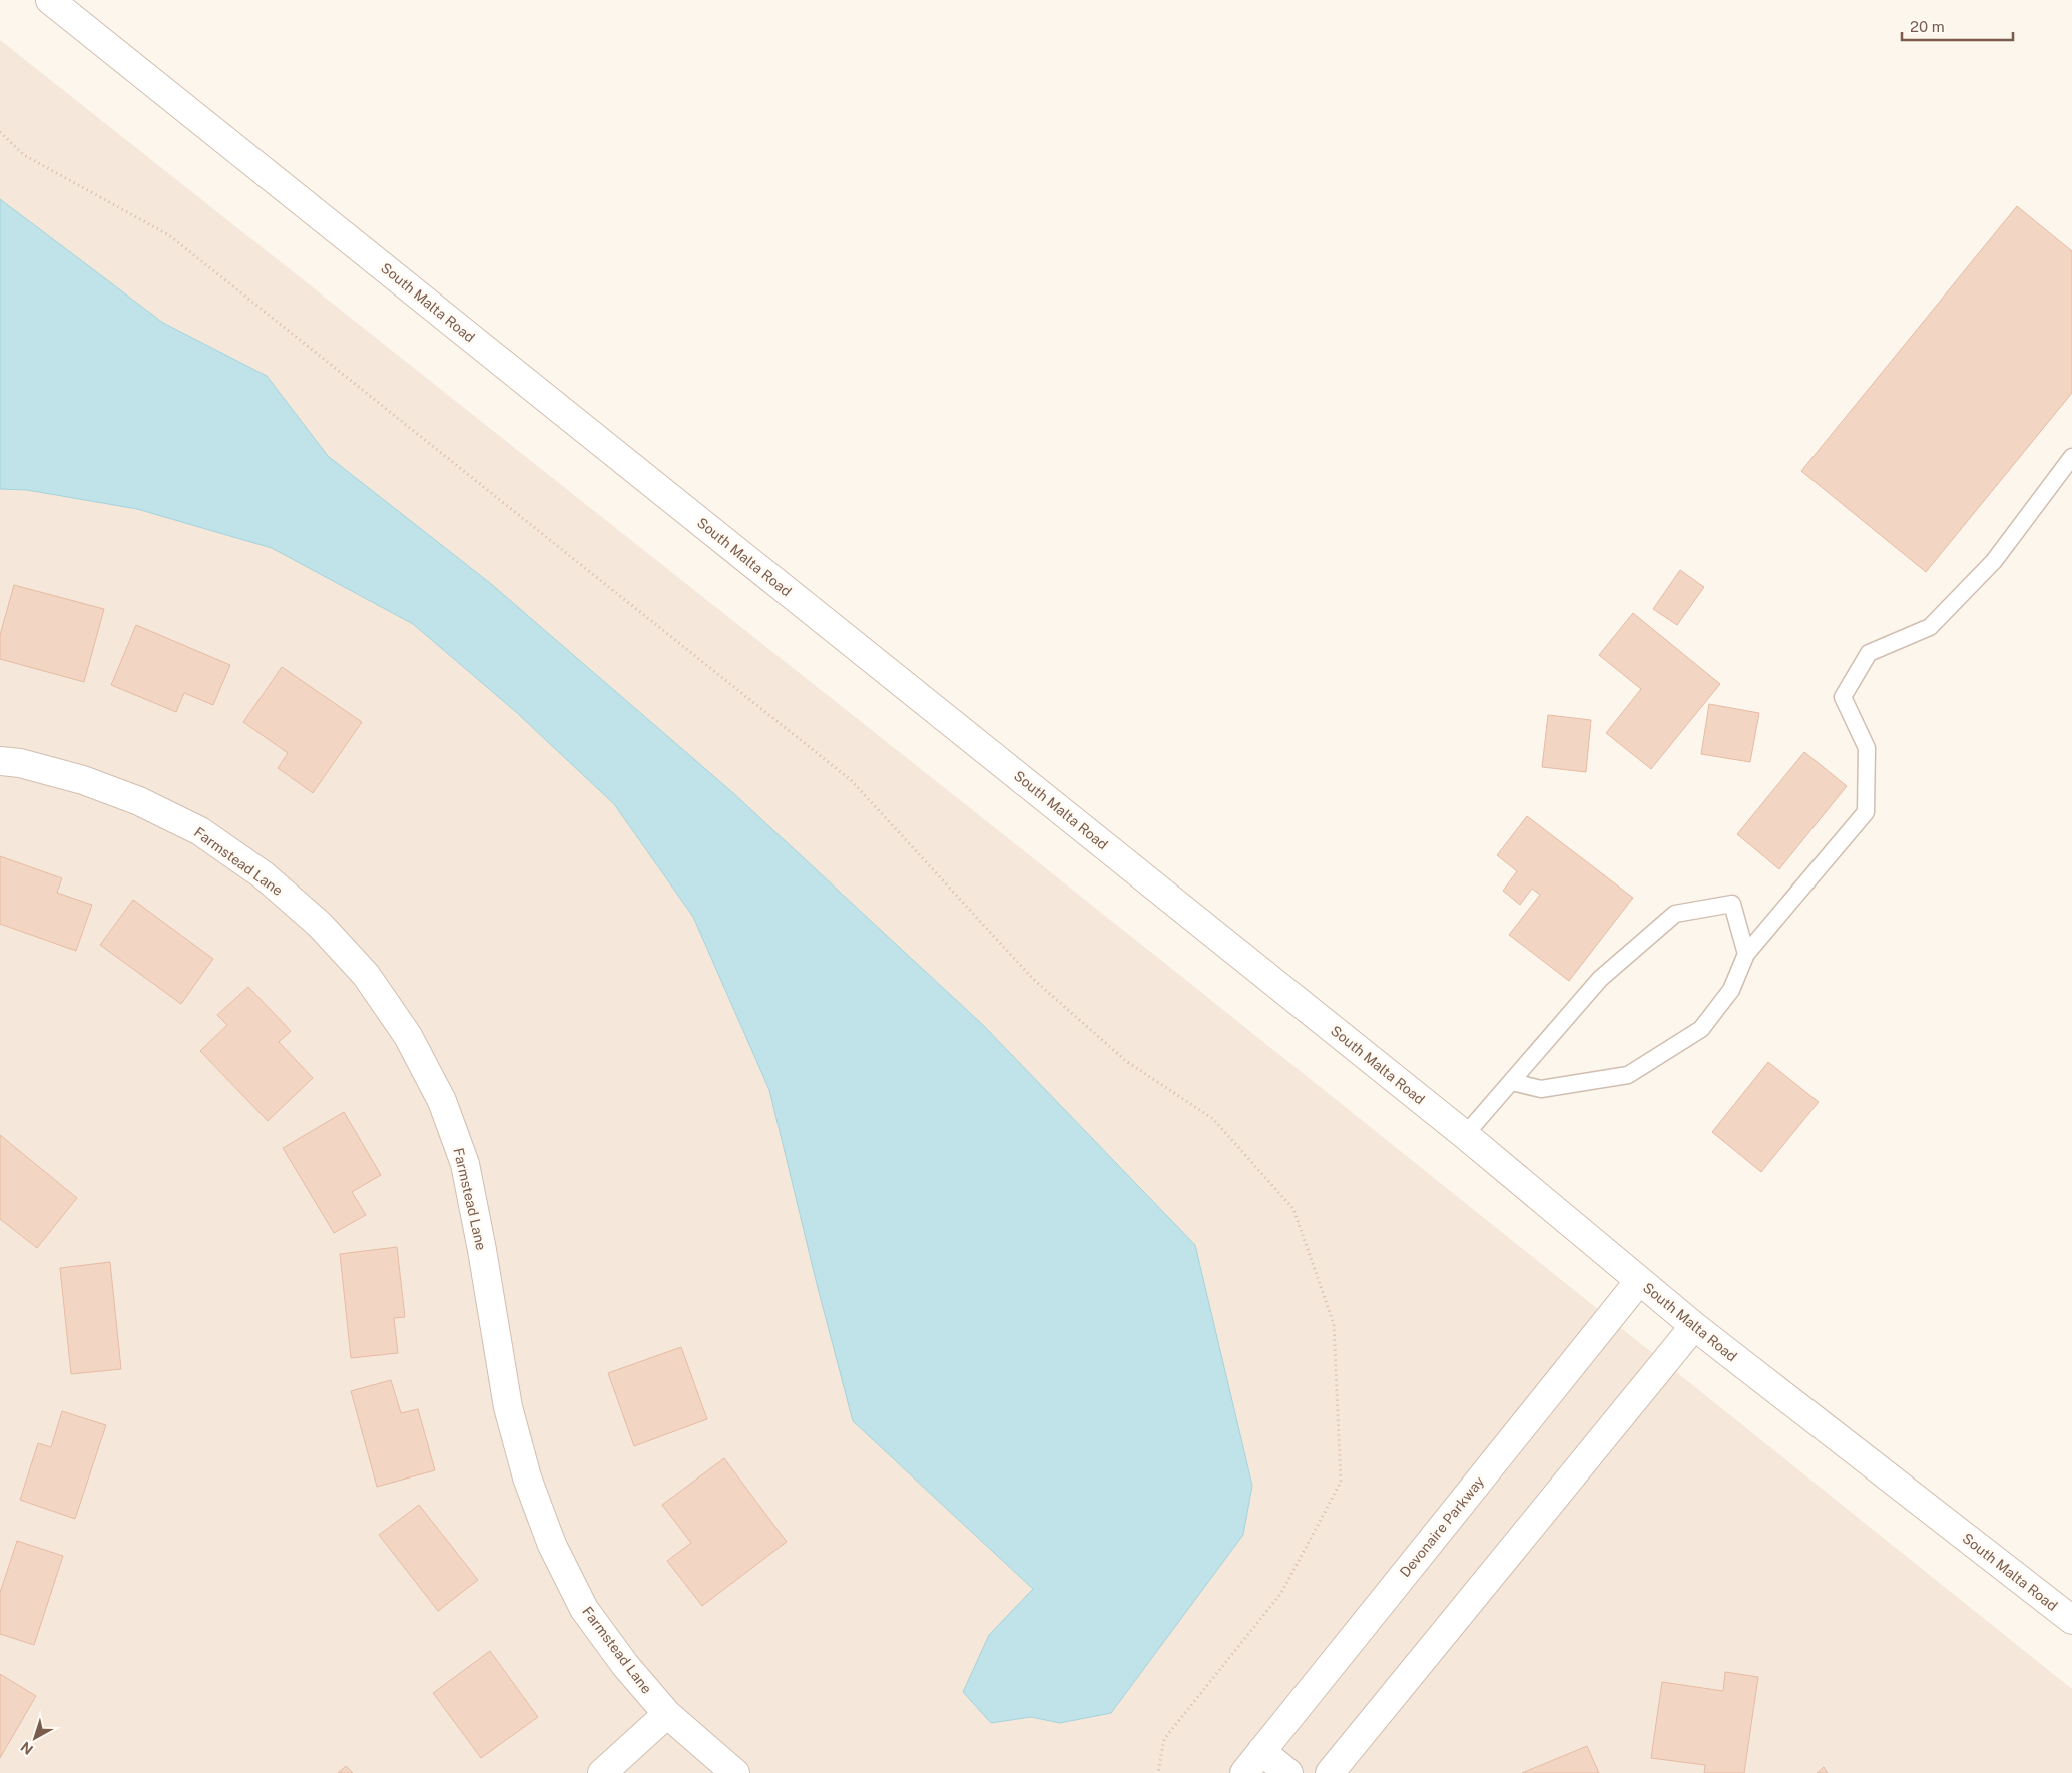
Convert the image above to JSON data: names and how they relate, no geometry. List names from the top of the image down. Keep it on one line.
{"streets":{"street":["South Malta Road","Farmstead Lane","Devonaire Parkway"]},"crossings":[["South Malta Road","Devonaire Parkway"]],"scale_bar":"20 m","north":"bottom left"}
